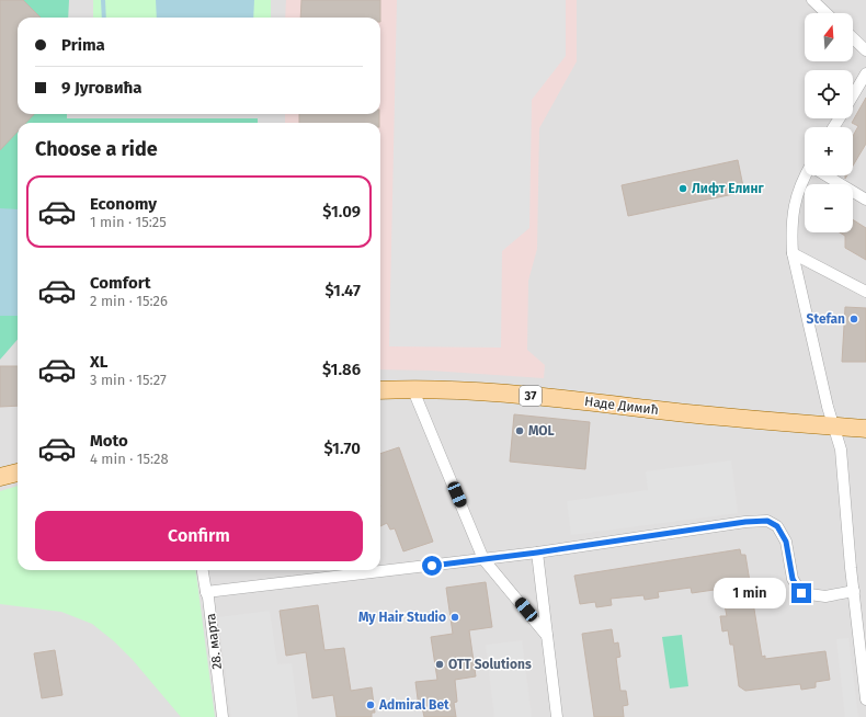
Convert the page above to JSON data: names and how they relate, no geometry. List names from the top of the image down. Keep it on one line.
{"streets":{"main road":["37","Наде Димић"],"street":["28. марта"]},"places":["Лифт Елинг","Stefan","MOL","My Hair Studio","OTT Solutions","Admiral Bet"],"north":"top","page":{"map_buttons":["+","−"],"banner":["Prima","9 Југовића"],"heading":"Choose a ride","list":[{"name":"Economy","note":"1 min · 15:25","value":"$1.09"},{"name":"Comfort","note":"2 min · 15:26","value":"$1.47"},{"name":"XL","note":"3 min · 15:27","value":"$1.86"},{"name":"Moto","note":"4 min · 15:28","value":"$1.70"}],"buttons":"Confirm","bubble":"1 min"}}
